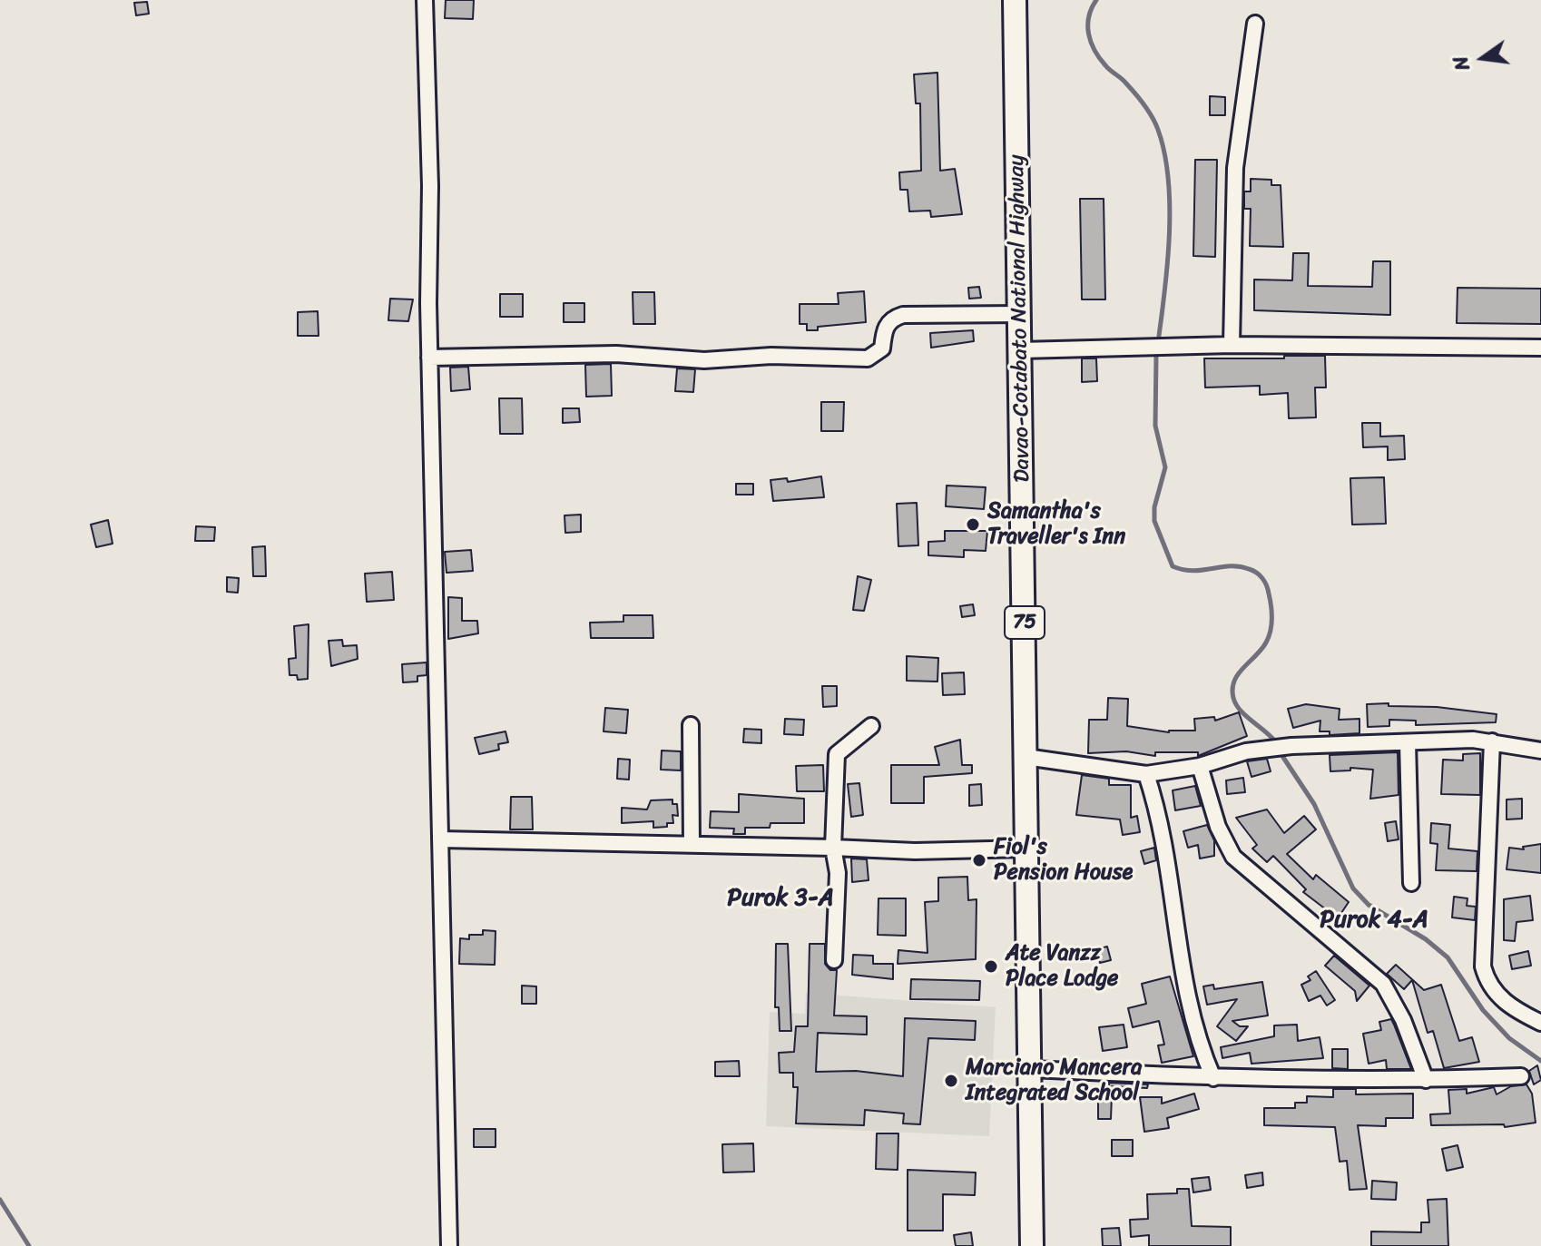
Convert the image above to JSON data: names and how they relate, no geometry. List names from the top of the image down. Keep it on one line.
{"streets":{"highway":["Davao-Cotabato National Highway","75"]},"districts":["Purok 3-A","Purok 4-A"],"places":["Samantha's Traveller's Inn","Fiol's Pension House","Ate Vanzz Place Lodge","Marciano Mancera Integrated School"],"north":"left"}
